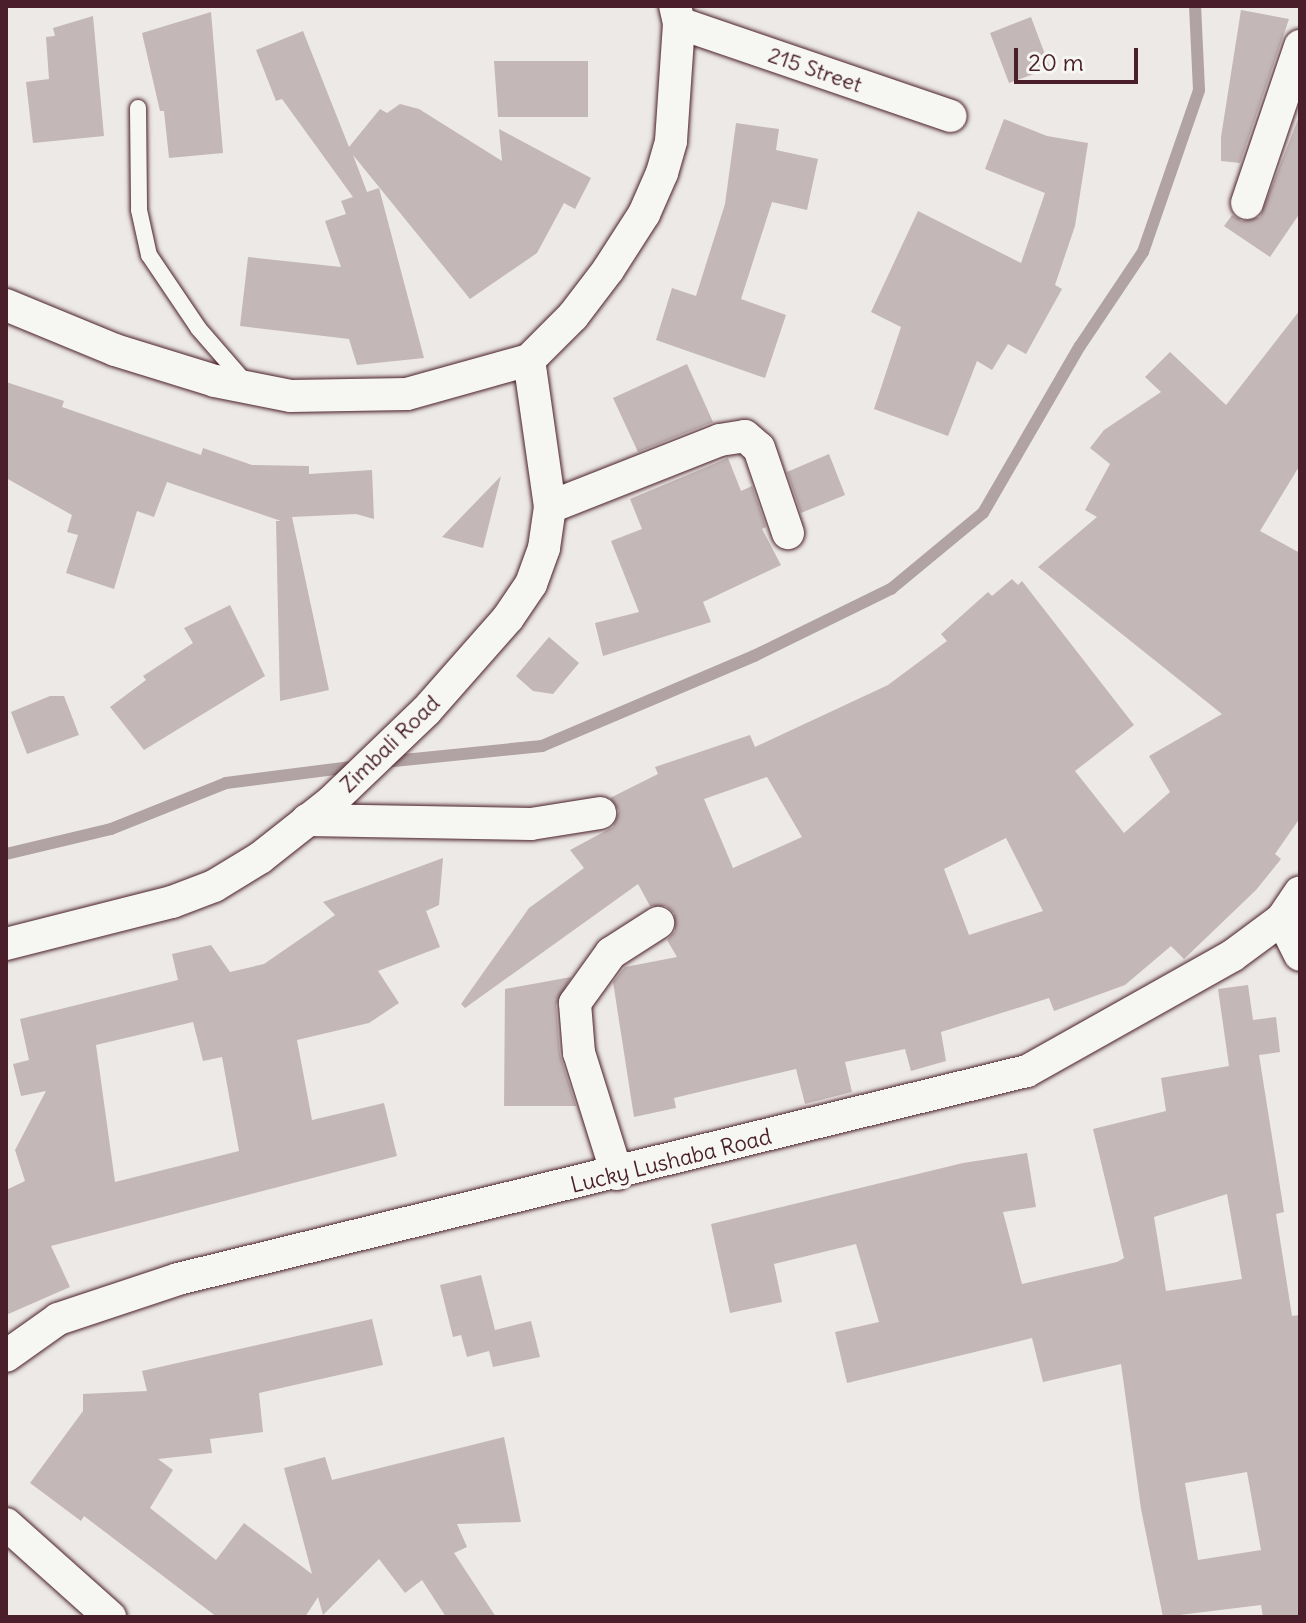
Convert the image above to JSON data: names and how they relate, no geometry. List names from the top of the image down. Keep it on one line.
{"streets":{"street":["215 Street","Zimbali Road","Lucky Lushaba Road"]},"scale_bar":"20 m"}
